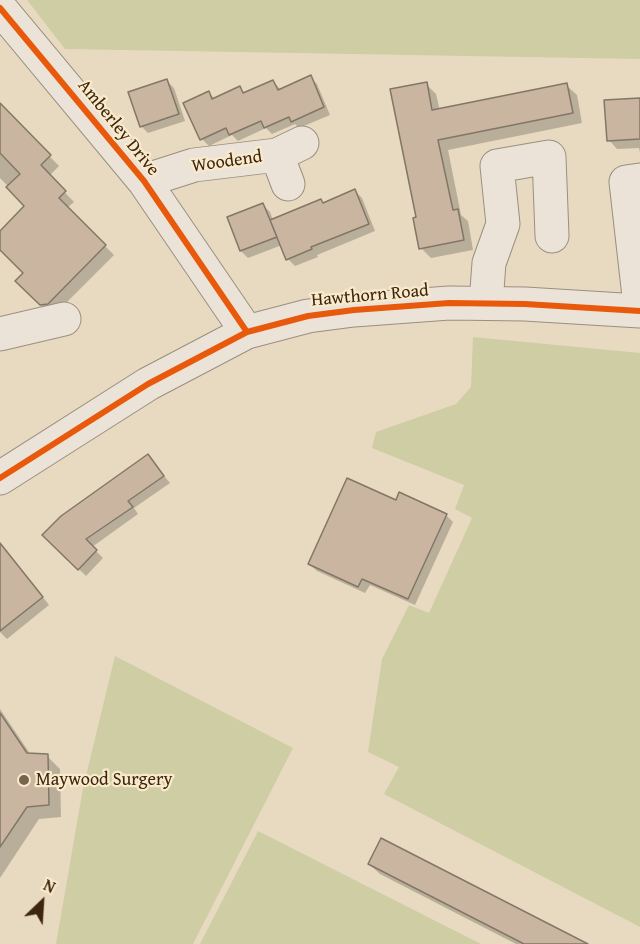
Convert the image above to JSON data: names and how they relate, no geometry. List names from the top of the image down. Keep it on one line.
{"streets":{"street":["Amberley Drive","Woodend","Hawthorn Road"]},"crossings":[["Amberley Drive","Woodend"],["Amberley Drive","Hawthorn Road"]],"places":["Maywood Surgery"],"north":"top right"}
